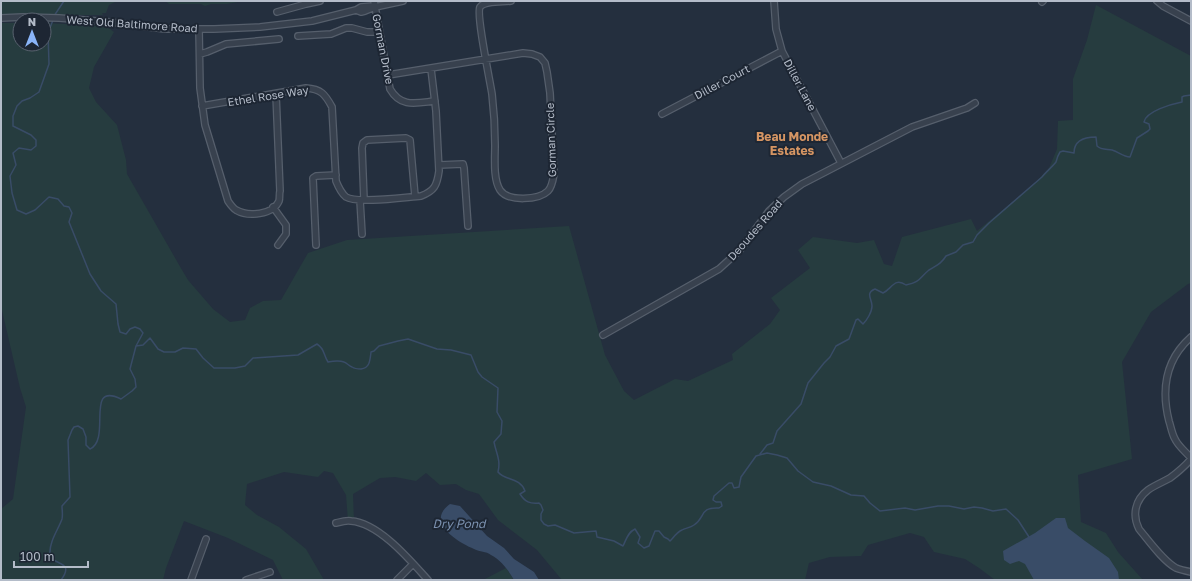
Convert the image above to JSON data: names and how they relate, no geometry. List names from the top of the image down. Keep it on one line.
{"streets":{"street":["West Old Baltimore Road","Gorman Drive","Diller Court","Diller Lane","Ethel Rose Way","Gorman Circle","Deoudes Road"]},"crossings":[["West Old Baltimore Road","Gorman Drive"],["Gorman Drive","Ethel Rose Way"],["Gorman Drive","Gorman Circle"],["Diller Court","Diller Lane"],["Diller Lane","Deoudes Road"],["Ethel Rose Way","Gorman Circle"]],"districts":["Beau Monde Estates"],"water":["Dry Pond"],"scale_bar":"100 m","north":"top"}
